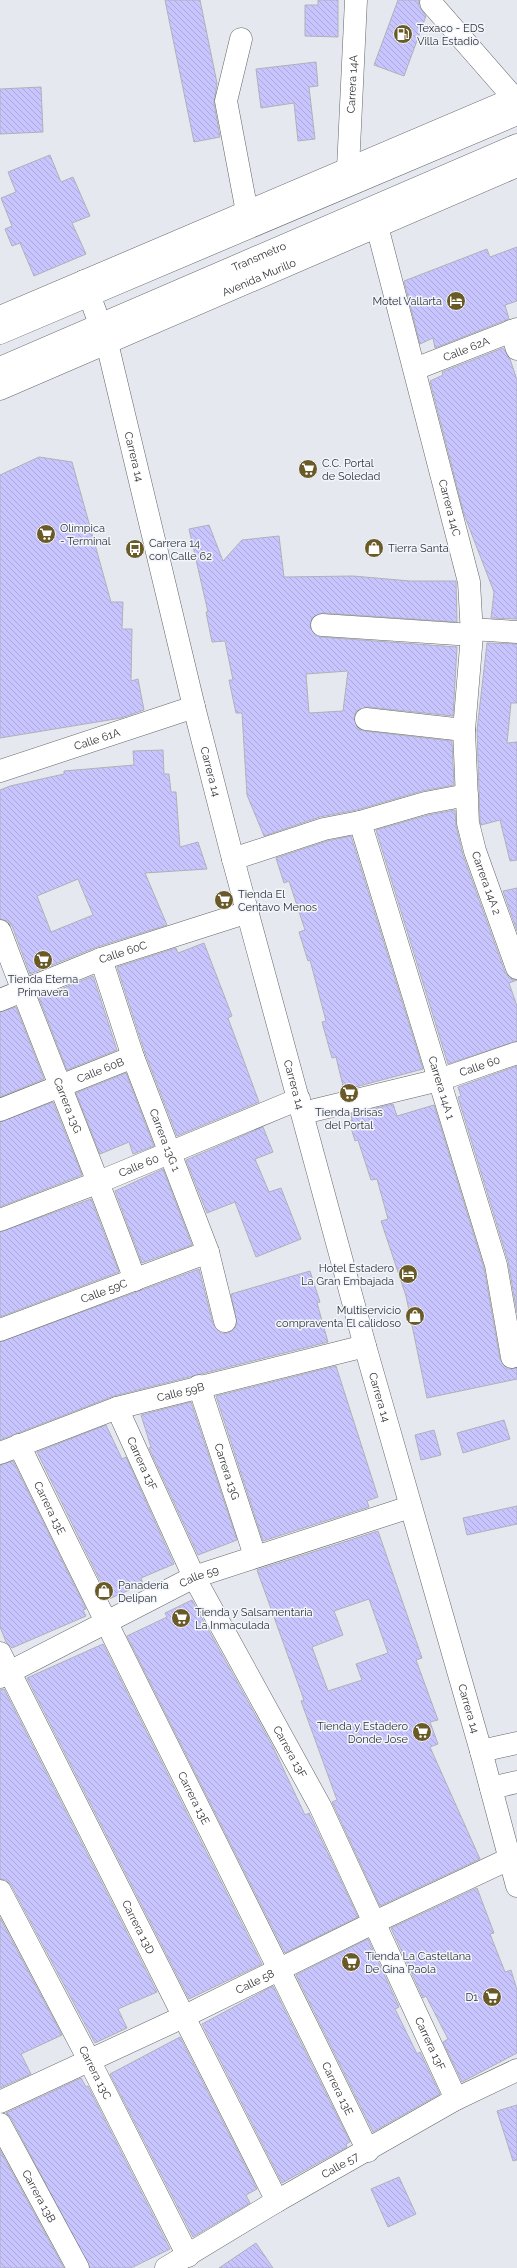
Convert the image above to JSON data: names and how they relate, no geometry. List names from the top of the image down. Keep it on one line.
{"streets":{"street":["Carrera 14A","Transmetro","Avenida Murillo","Calle 62A","Carrera 14","Carrera 14C","Calle 61A","Carrera 14A 2","Calle 60C","Calle 60","Calle 60B","Carrera 14A 1","Carrera 13G","Carrera 13G 1","Calle 59C","Calle 59B","Carrera 13F","Carrera 13E","Calle 59","Carrera 13D","Calle 58","Carrera 13C","Calle 57","Carrera 13B"]},"crossings":[["Transmetro","Avenida Murillo"],["Transmetro","Carrera 14"],["Avenida Murillo","Carrera 14"],["Avenida Murillo","Carrera 14C"],["Calle 62A","Carrera 14C"],["Carrera 14","Calle 61A"],["Carrera 14","Calle 60C"],["Carrera 14","Calle 60"],["Carrera 14","Calle 59B"],["Carrera 14","Calle 59"],["Carrera 14","Calle 58"],["Carrera 14C","Carrera 14A 2"],["Calle 60C","Carrera 13G"],["Calle 60C","Carrera 13G 1"],["Calle 60","Carrera 14A 1"],["Calle 60","Carrera 13G"],["Calle 60","Carrera 13G 1"],["Calle 60B","Carrera 13G"],["Calle 60B","Carrera 13G 1"],["Carrera 13G","Calle 59C"],["Carrera 13G","Calle 59B"],["Carrera 13G","Calle 59"],["Carrera 13G 1","Calle 59C"],["Calle 59B","Carrera 13F"],["Calle 59B","Carrera 13E"],["Carrera 13F","Calle 59"],["Carrera 13F","Calle 58"],["Carrera 13F","Calle 57"],["Carrera 13E","Calle 59"],["Carrera 13E","Calle 58"],["Carrera 13E","Calle 57"],["Calle 59","Carrera 13D"],["Carrera 13D","Calle 58"],["Carrera 13D","Calle 57"],["Calle 58","Carrera 13C"],["Carrera 13C","Calle 57"]],"places":{"fuel station":["Texaco - EDS Villa Estadio"],"hotel":["Motel Vallarta","Hotel Estadero La Gran Embajada"],"supermarket":["C.C. Portal de Soledad","Olímpica - Terminal","Tienda El Centavo Menos","Tienda Eterna Primavera","Tienda Brisas del Portal","Tienda y Salsamentaria La Inmaculada","Tienda y Estadero Donde Jose","Tienda La Castellana De Gina Paola","D1"],"shop":["Tierra Santa","Multiservicio compraventa El calidoso","Panadería Delipan"],"bus stop":["Carrera 14 con Calle 62"]}}
